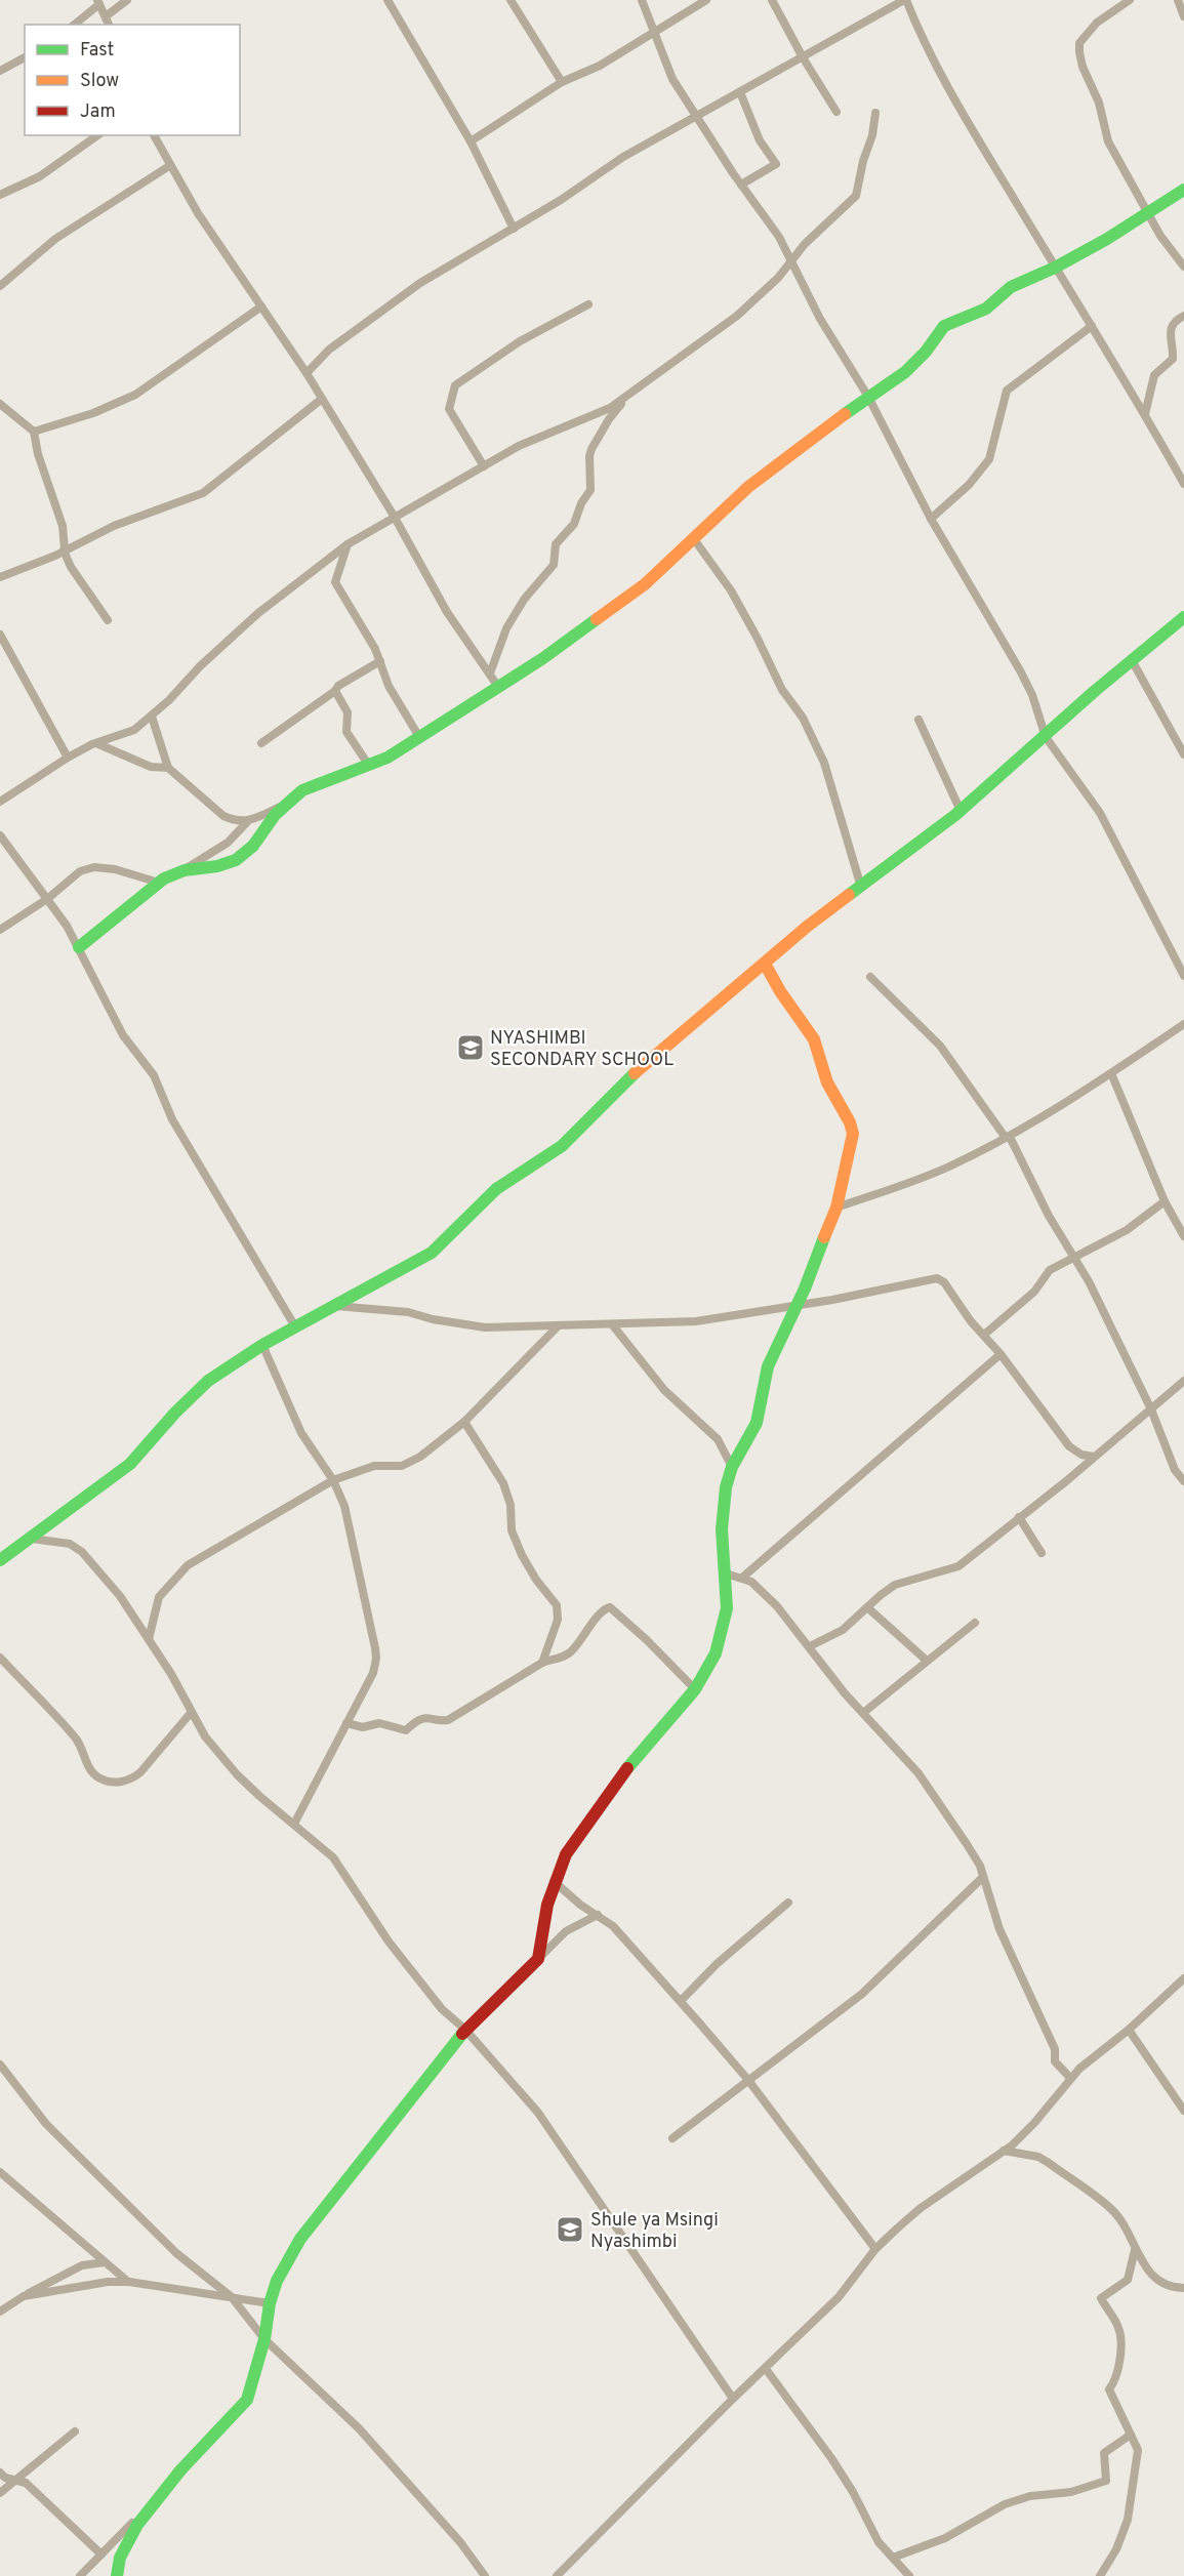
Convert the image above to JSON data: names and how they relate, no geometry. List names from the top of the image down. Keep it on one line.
{"places":{"school or university":["NYASHIMBI SECONDARY SCHOOL","Shule ya Msingi Nyashimbi"]},"legend":["Fast","Slow","Jam"]}
